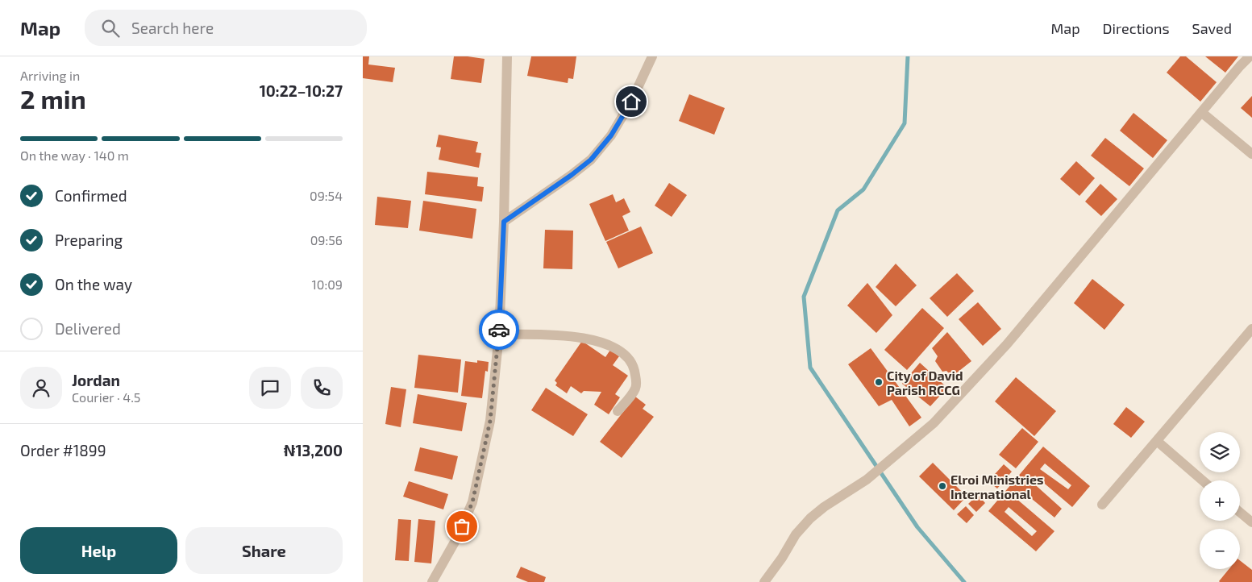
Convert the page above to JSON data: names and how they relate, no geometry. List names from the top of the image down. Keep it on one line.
{"places":["City of David Parish RCCG","Elroi Ministries International"],"page":{"header":"Map","search":"Search here","nav":["Map","Directions","Saved"],"heading":["2 min","Arriving in","10:22–10:27"],"panel":["Jordan","Courier · 4.5","Order #1899","₦13,200"],"bar":"On the way · 140 m","list":[["Confirmed","09:54"],["Preparing","09:56"],["On the way","10:09"],"Delivered"],"map_buttons":["+","−"],"buttons":["Help","Share"]}}
